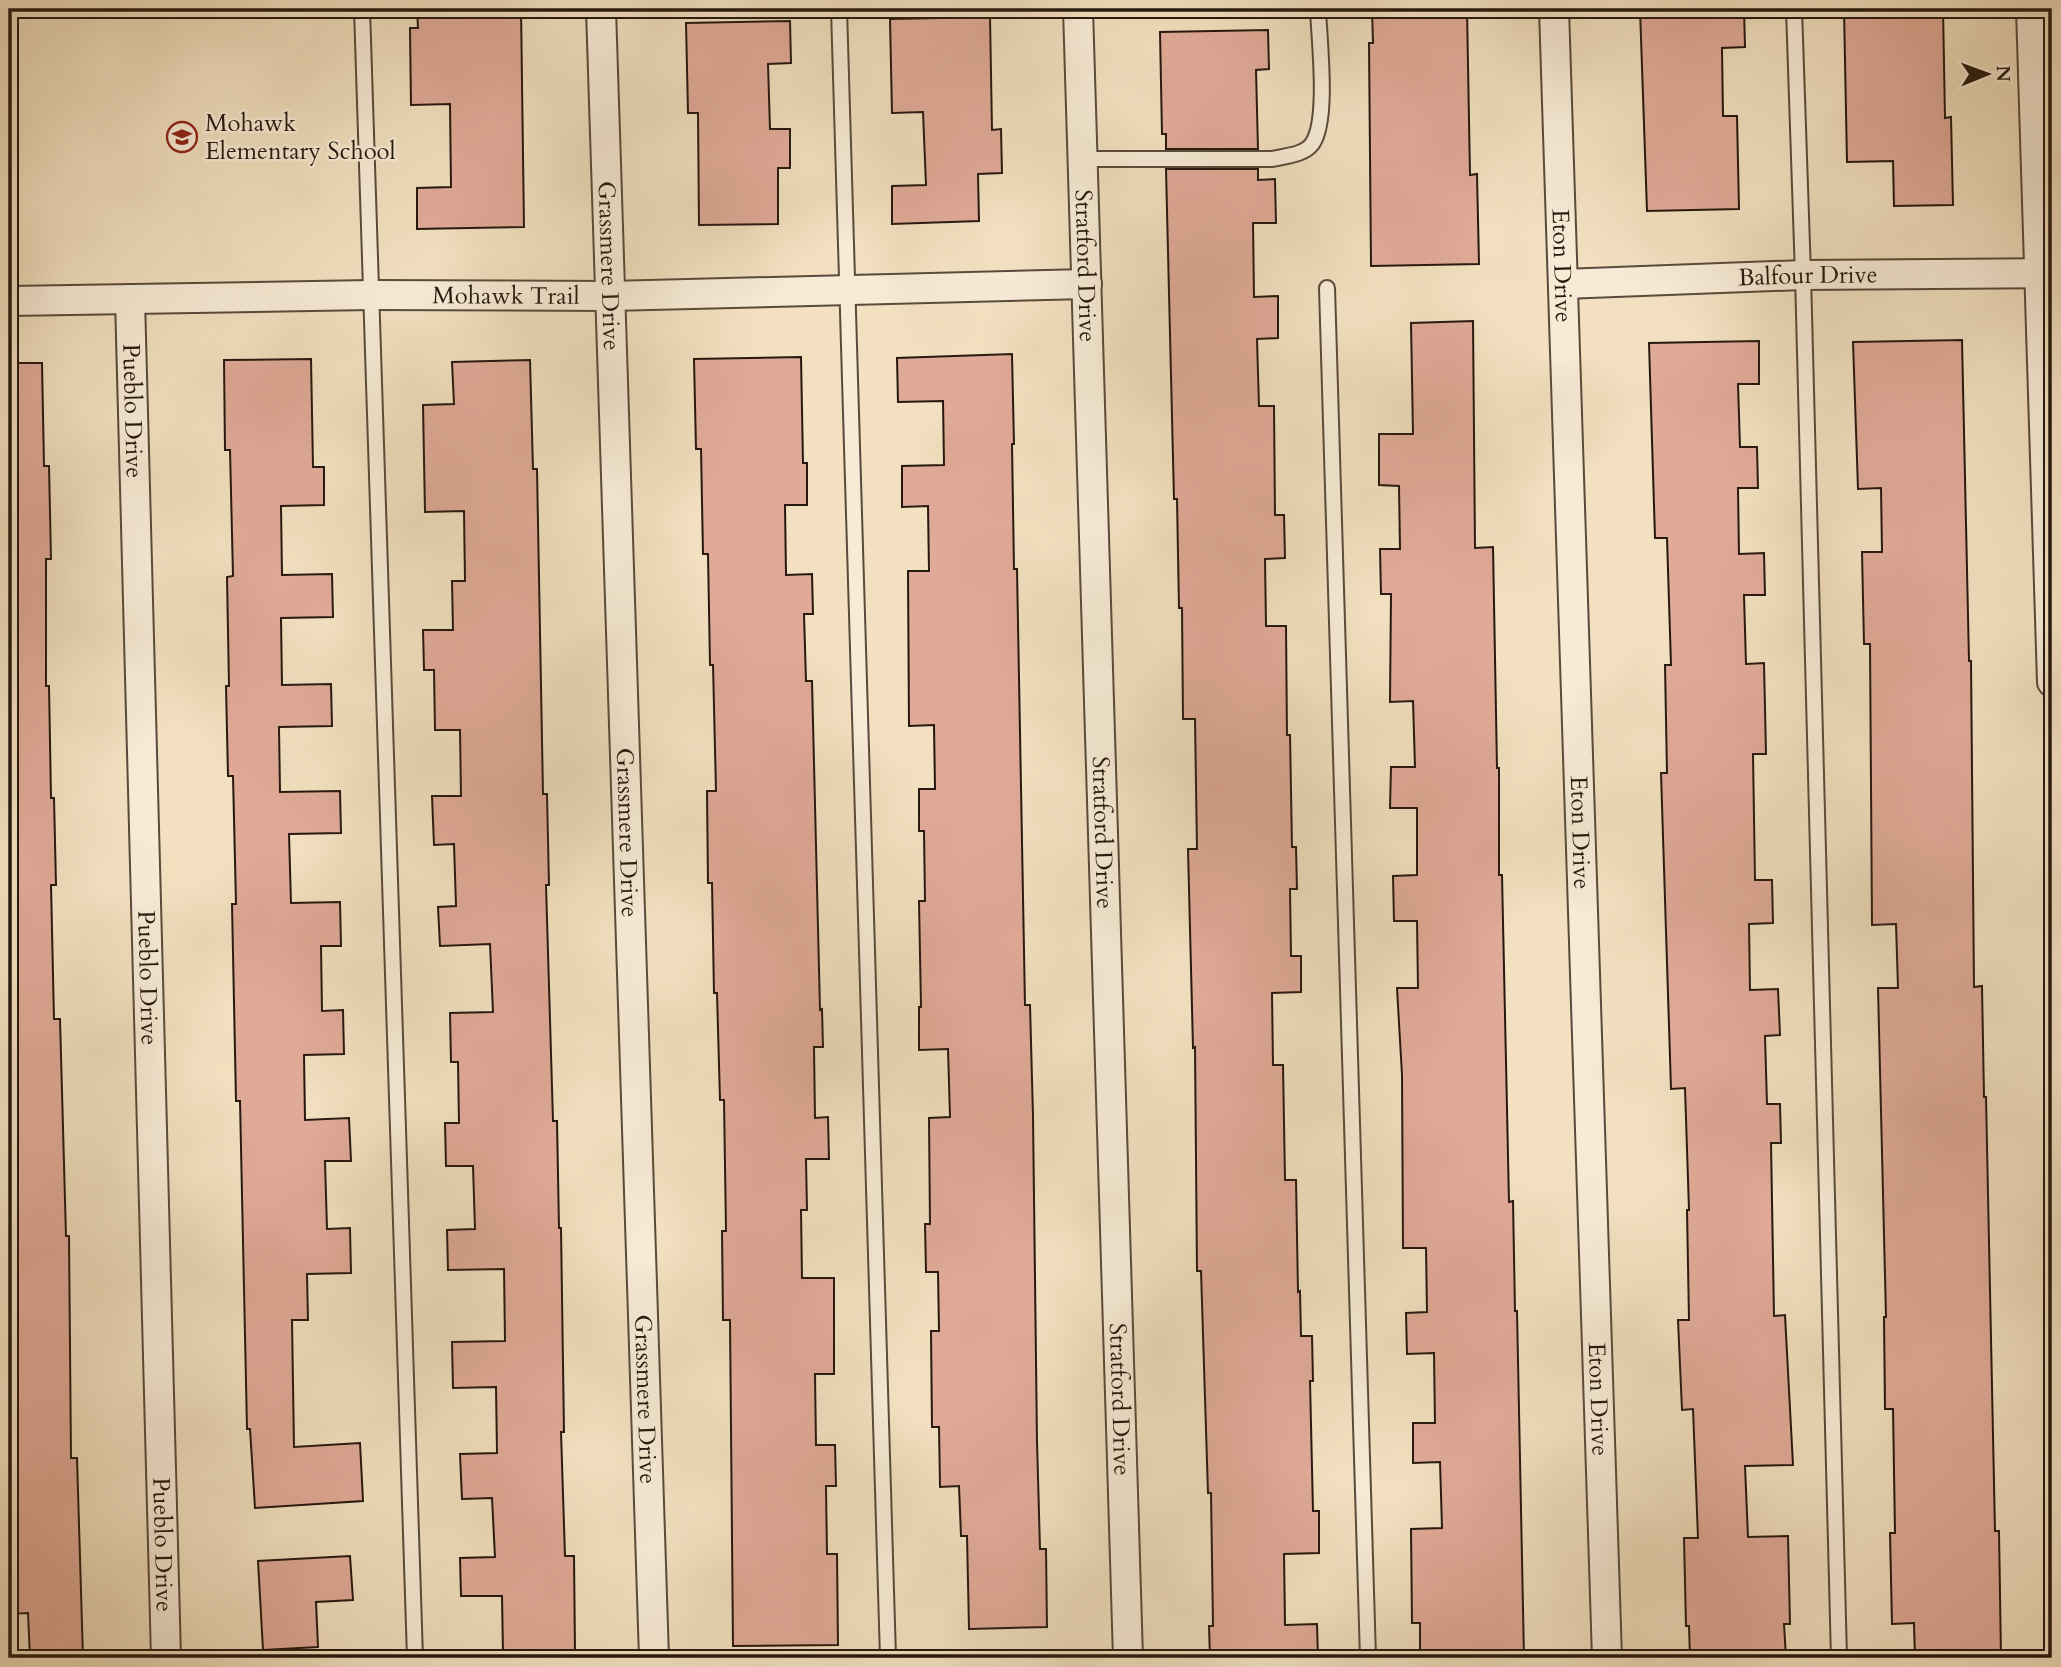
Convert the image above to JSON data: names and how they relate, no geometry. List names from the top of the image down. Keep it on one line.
{"streets":{"street":["Grassmere Drive","Stratford Drive","Eton Drive","Balfour Drive","Mohawk Trail","Pueblo Drive"]},"crossings":[["Grassmere Drive","Mohawk Trail"],["Stratford Drive","Mohawk Trail"],["Eton Drive","Balfour Drive"],["Mohawk Trail","Pueblo Drive"]],"places":{"school or university":["Mohawk Elementary School"]},"north":"right"}
